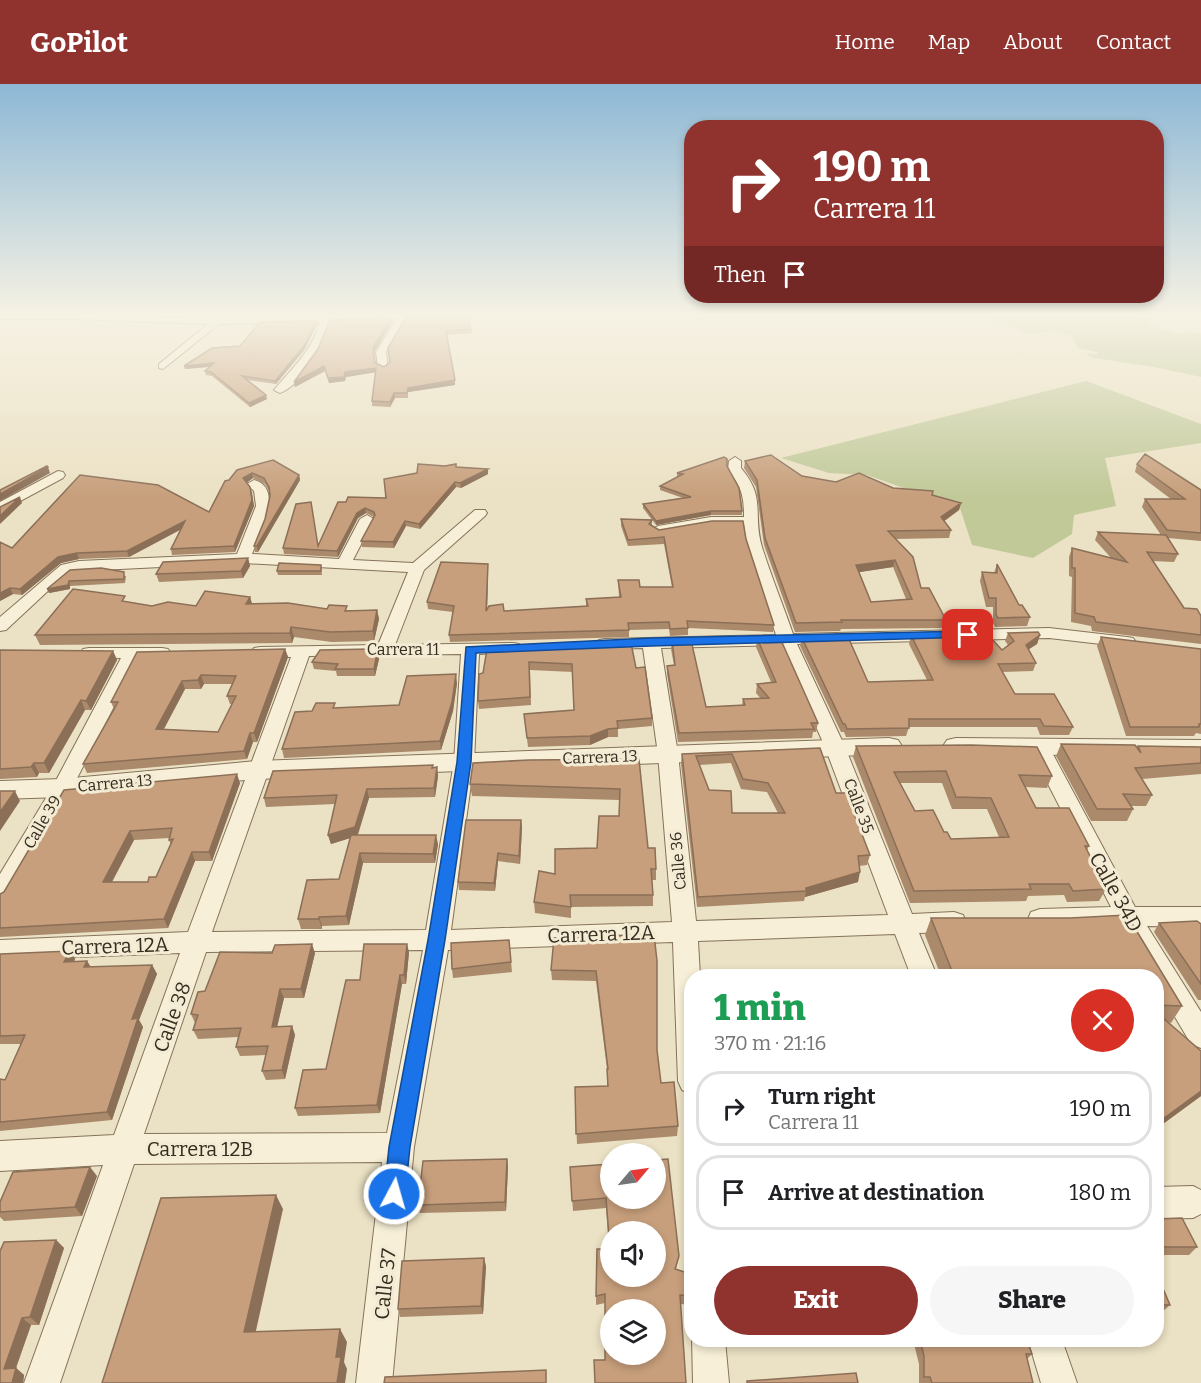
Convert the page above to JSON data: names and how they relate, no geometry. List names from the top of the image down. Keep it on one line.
{"streets":{"street":["Carrera 11","Carrera 13","Calle 35","Calle 39","Calle 36","Calle 34D","Carrera 12A","Calle 38","Carrera 12B","Calle 37"]},"crossings":[["Carrera 11","Calle 38"],["Carrera 11","Calle 37"],["Carrera 13","Calle 35"],["Carrera 13","Calle 39"],["Carrera 13","Calle 36"],["Carrera 13","Calle 34D"],["Carrera 13","Calle 38"],["Carrera 13","Calle 37"],["Calle 35","Carrera 12A"],["Calle 36","Carrera 12A"],["Carrera 12A","Calle 38"],["Carrera 12A","Calle 37"],["Calle 38","Carrera 12B"],["Carrera 12B","Calle 37"]],"north":"top right","page":{"header":"GoPilot","nav":["Home","Map","About","Contact"],"turn":["190 m","Carrera 11"],"then":"Then","heading":["1 min","370 m · 21:16"],"list":[{"name":"Turn right","note":"Carrera 11","value":"190 m"},{"name":"Arrive at destination","value":"180 m"}],"buttons":["Exit","Share"]}}
